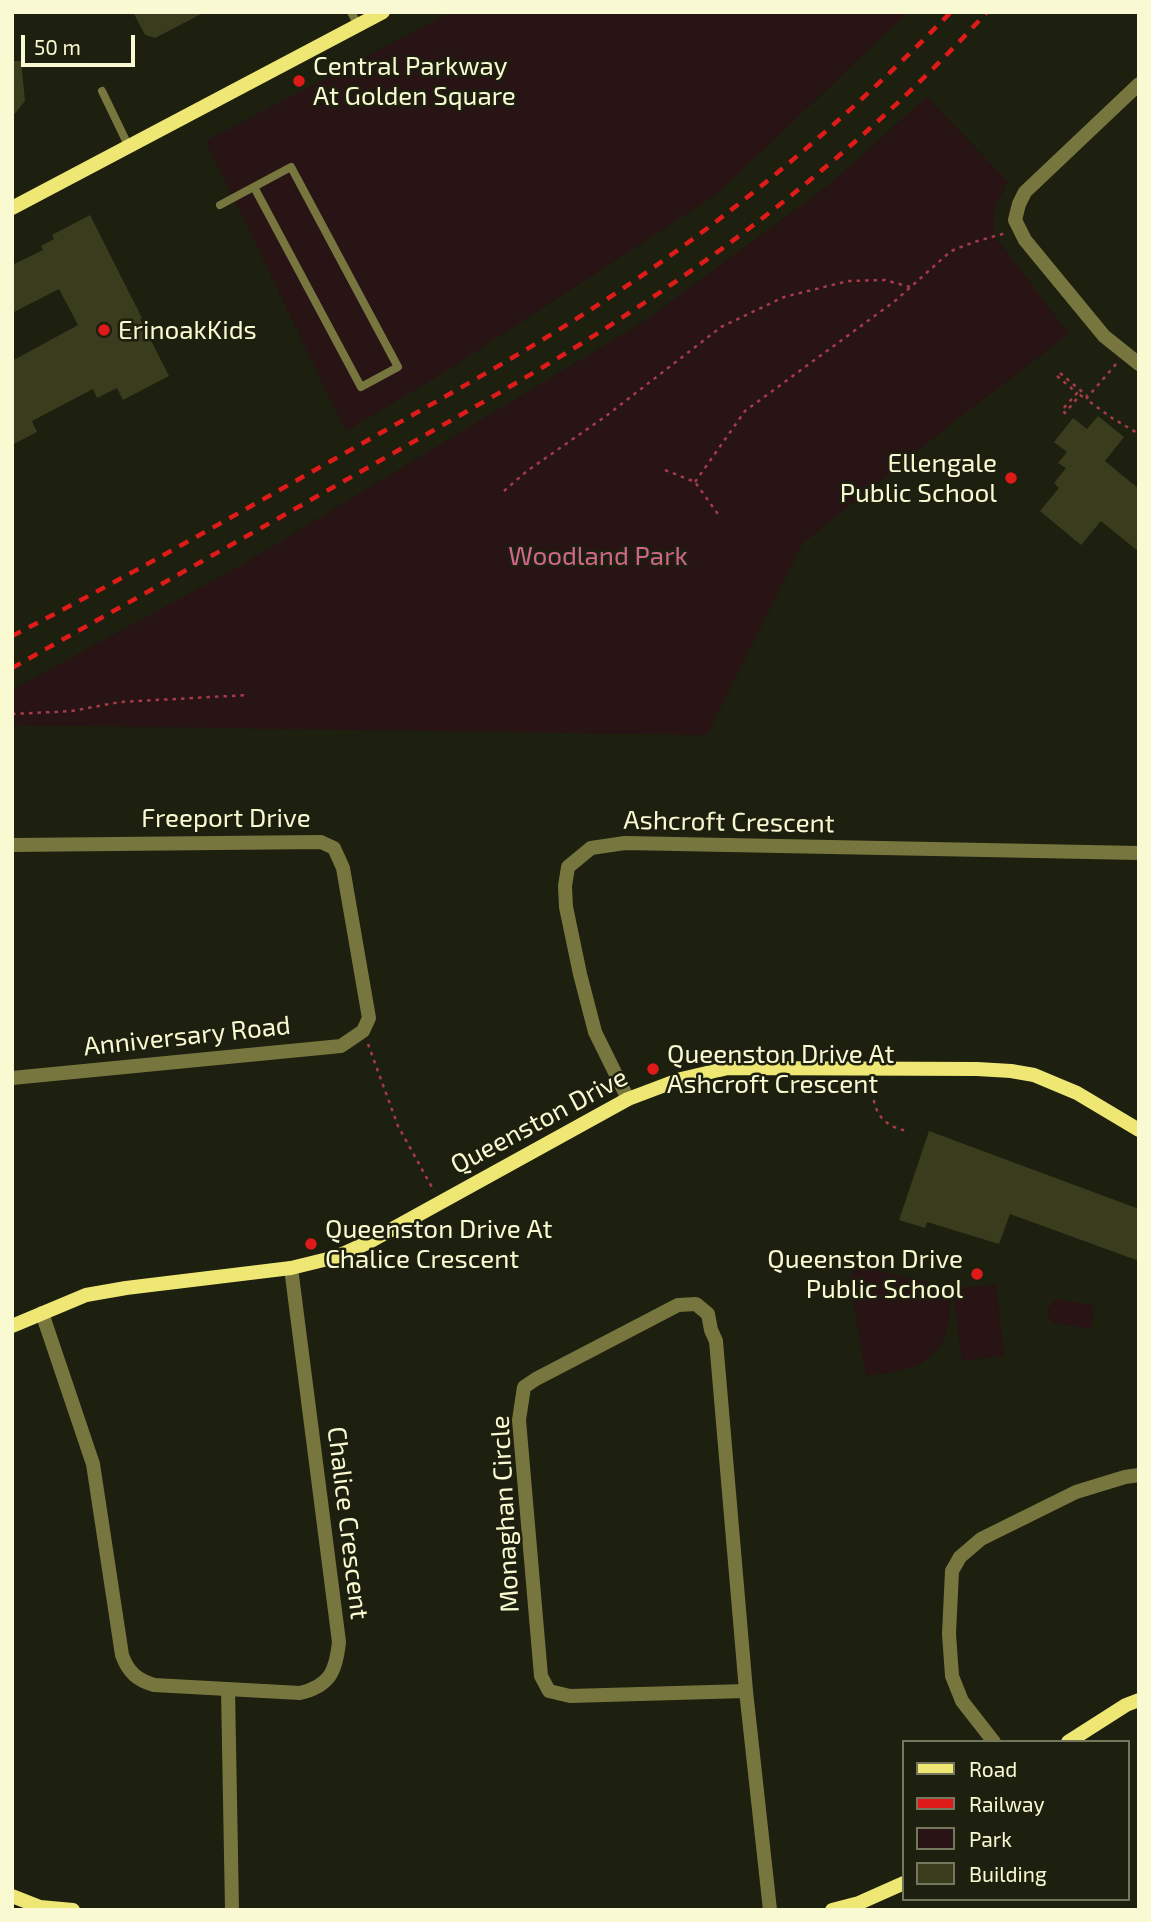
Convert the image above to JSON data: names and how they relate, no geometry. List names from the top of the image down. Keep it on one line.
{"streets":{"street":["Freeport Drive","Ashcroft Crescent","Anniversary Road","Queenston Drive","Monaghan Circle","Chalice Crescent"]},"crossings":[["Freeport Drive","Anniversary Road"],["Ashcroft Crescent","Queenston Drive"],["Queenston Drive","Chalice Crescent"]],"parks":["Woodland Park"],"places":["Central Parkway At Golden Square","ErinoakKids","Ellengale Public School","Queenston Drive At Ashcroft Crescent","Queenston Drive At Chalice Crescent","Queenston Drive Public School"],"legend":["Road","Railway","Park","Building"],"scale_bar":"50 m"}
